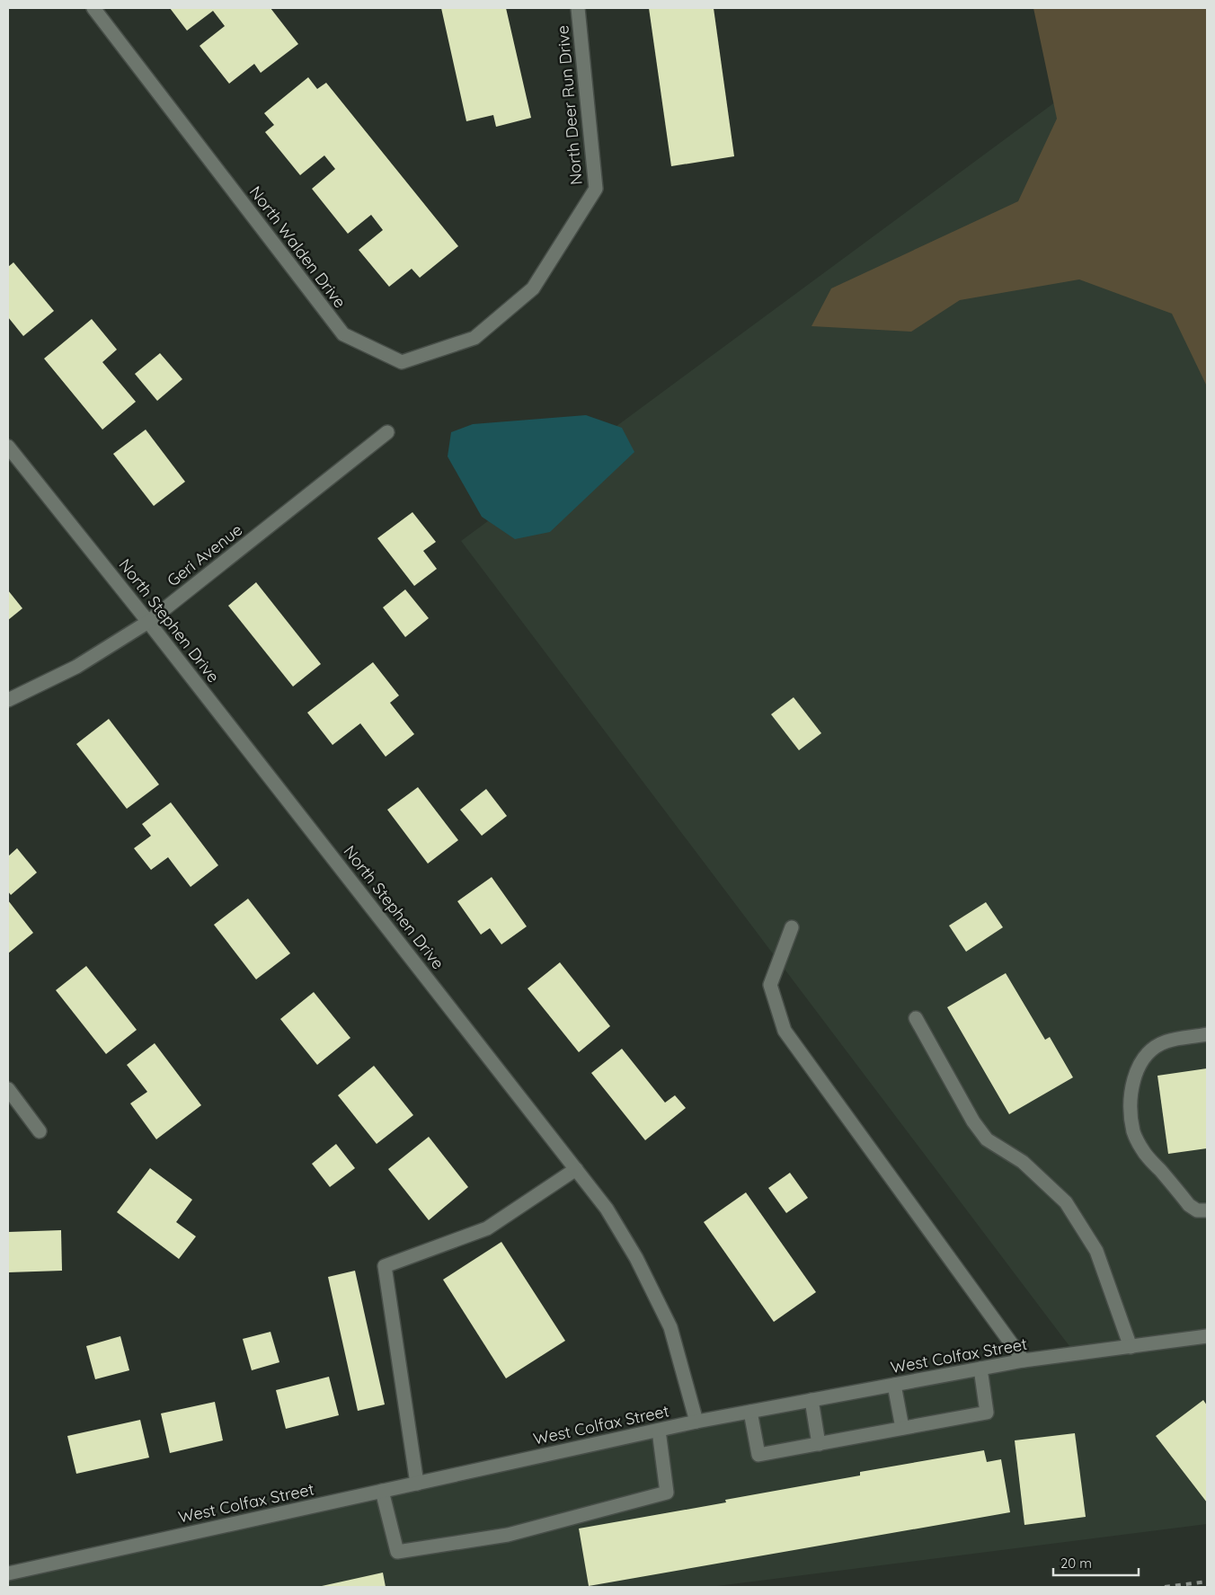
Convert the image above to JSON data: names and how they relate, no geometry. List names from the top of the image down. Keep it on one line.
{"streets":{"street":["North Deer Run Drive","North Walden Drive","Geri Avenue","North Stephen Drive","West Colfax Street"]},"crossings":[["North Deer Run Drive","North Walden Drive"],["Geri Avenue","North Stephen Drive"],["North Stephen Drive","West Colfax Street"]],"scale_bar":"20 m"}
